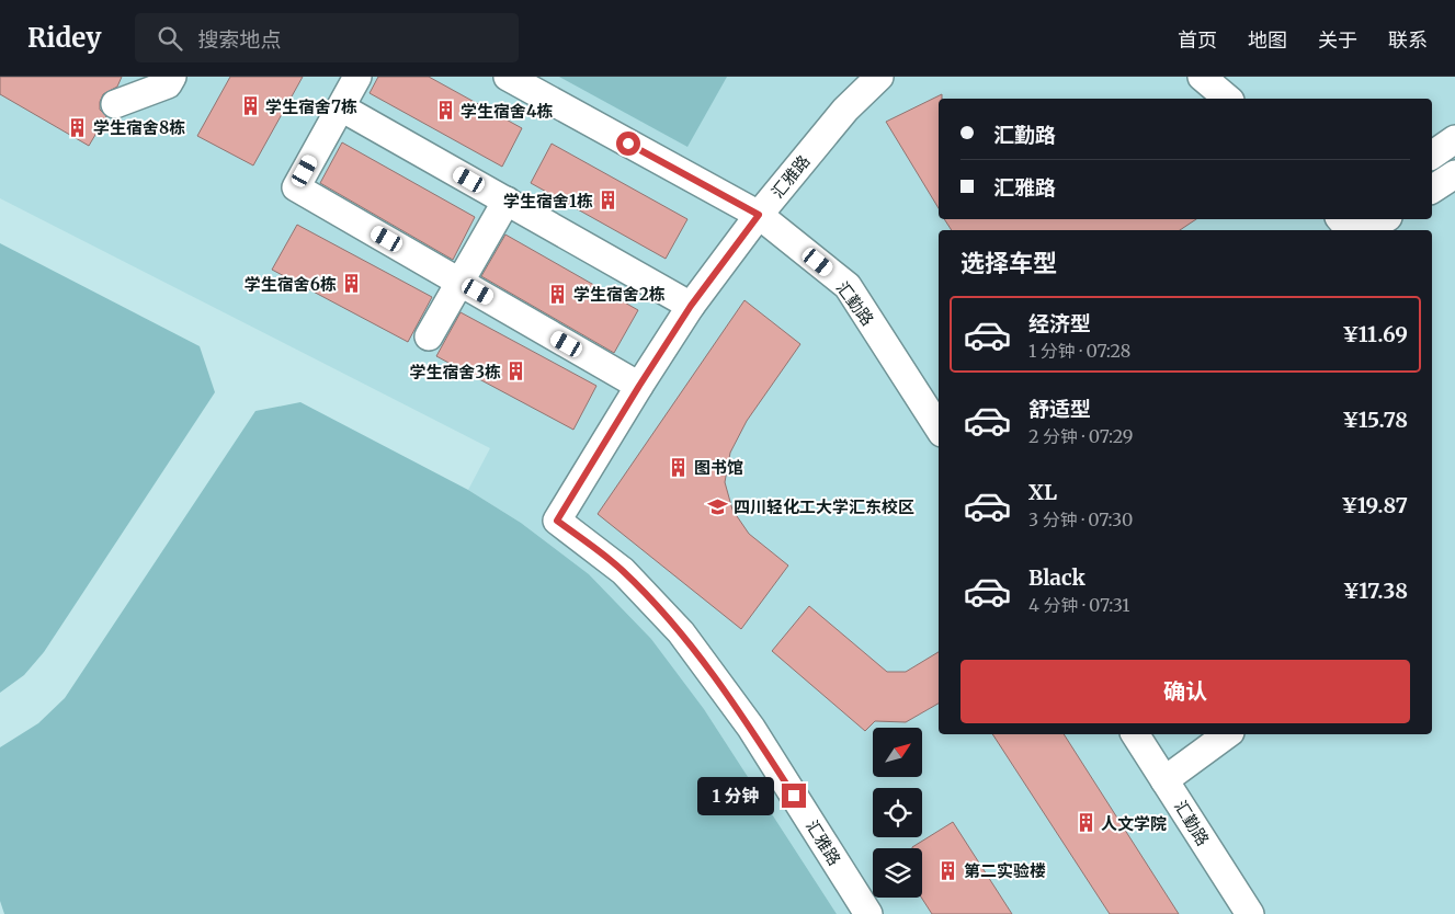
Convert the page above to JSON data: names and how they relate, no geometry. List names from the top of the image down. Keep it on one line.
{"streets":{"street":["汇雅路","汇勤路"]},"crossings":[["汇雅路","汇勤路"]],"places":{"building":["学生宿舍7栋","学生宿舍4栋","学生宿舍8栋","学生宿舍1栋","学生宿舍6栋","学生宿舍2栋","学生宿舍3栋","图书馆","人文学院","第二实验楼"],"school or university":["四川轻化工大学汇东校区"]},"north":"top right","page":{"header":"Ridey","search":"搜索地点","nav":["首页","地图","关于","联系"],"banner":["汇勤路","汇雅路"],"heading":"选择车型","list":[{"name":"经济型","note":"1 分钟 · 07:28","value":"¥11.69"},{"name":"舒适型","note":"2 分钟 · 07:29","value":"¥15.78"},{"name":"XL","note":"3 分钟 · 07:30","value":"¥19.87"},{"name":"Black","note":"4 分钟 · 07:31","value":"¥17.38"}],"buttons":"确认","bubble":"1 分钟"}}
